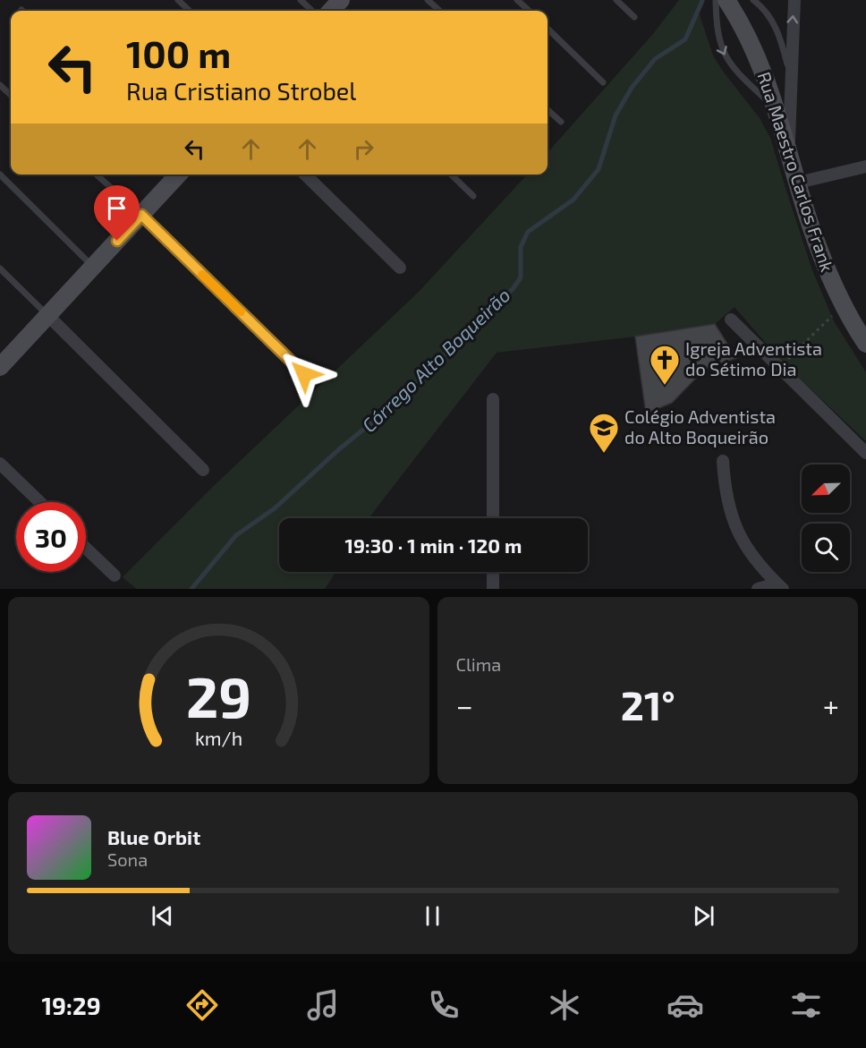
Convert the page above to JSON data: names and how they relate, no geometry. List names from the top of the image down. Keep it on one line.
{"streets":{"main road":["Rua Maestro Carlos Frank"]},"water":["Córrego Alto Boqueirão"],"places":{"church":["Igreja Adventista do Sétimo Dia"],"school or university":["Colégio Adventista do Alto Boqueirão"]},"north":"bottom left","page":{"turn":["100 m","Rua Cristiano Strobel"],"limit":"30","trip":"19:30 · 1 min · 120 m","tile":"Clima","heat":["−","21°","+"],"song":["Blue Orbit","Sona"],"tabs":"19:29","gauge":["29","km/h"]}}
